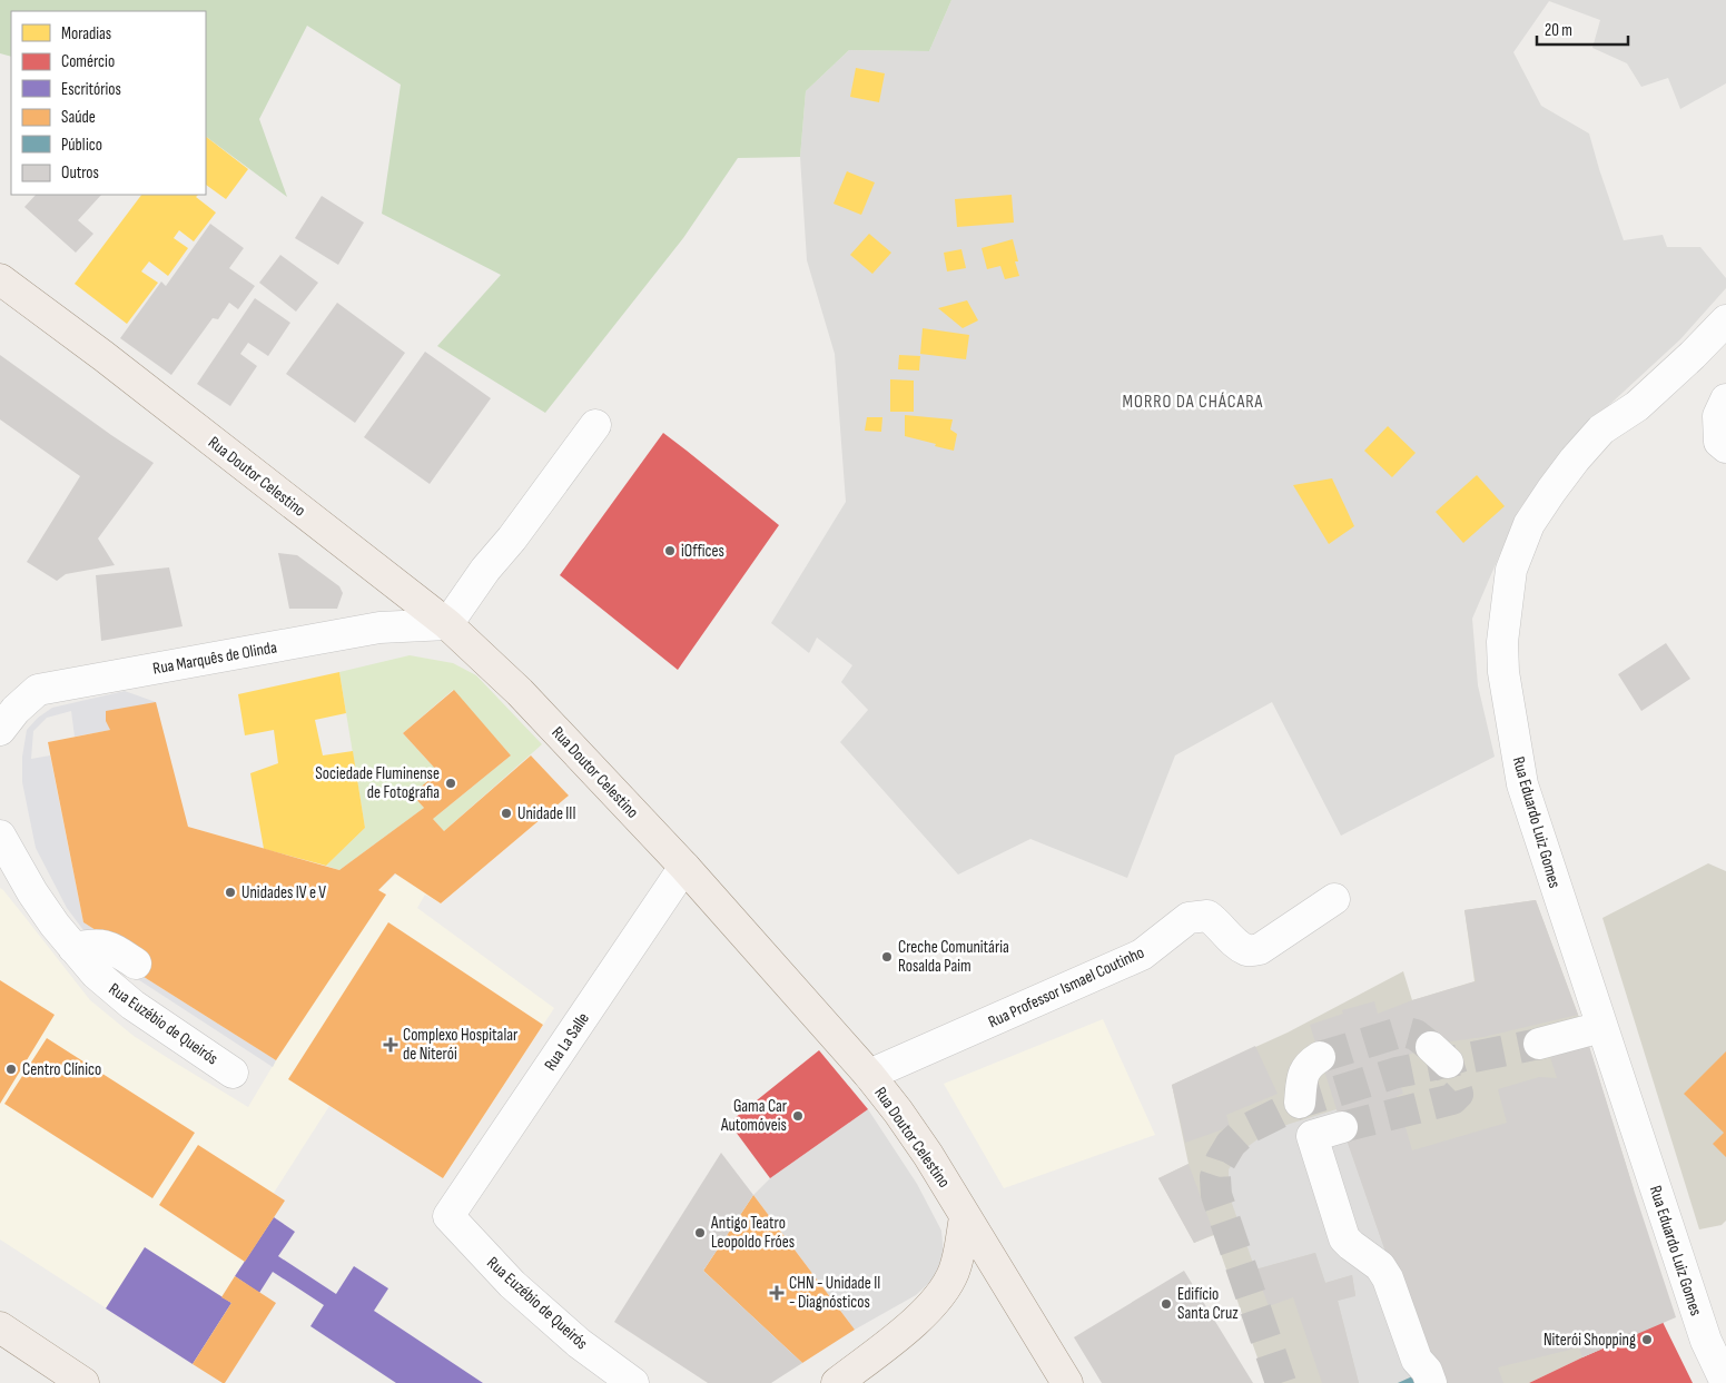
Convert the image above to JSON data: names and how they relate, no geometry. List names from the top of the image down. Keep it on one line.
{"streets":{"main road":["Rua Doutor Celestino"],"street":["Rua Marquês de Olinda","Rua Eduardo Luiz Gomes","Rua Professor Ismael Coutinho","Rua Euzébio de Queirós","Rua La Salle"]},"crossings":[["Rua Doutor Celestino","Rua Marquês de Olinda"],["Rua Doutor Celestino","Rua Professor Ismael Coutinho"],["Rua Doutor Celestino","Rua La Salle"],["Rua Euzébio de Queirós","Rua La Salle"]],"districts":["MORRO DA CHÁCARA"],"places":{"other":["iOffices","Sociedade Fluminense de Fotografia","Unidade III","Unidades IV e V","Creche Comunitária Rosalda Paim","Centro Clínico","Gama Car Automóveis","Antigo Teatro Leopoldo Fróes","Edifício Santa Cruz","Niterói Shopping"],"health":["Complexo Hospitalar de Niterói","CHN - Unidade II - Diagnósticos"]},"legend":["Moradias","Comércio","Escritórios","Saúde","Público","Outros"],"scale_bar":"20 m"}
